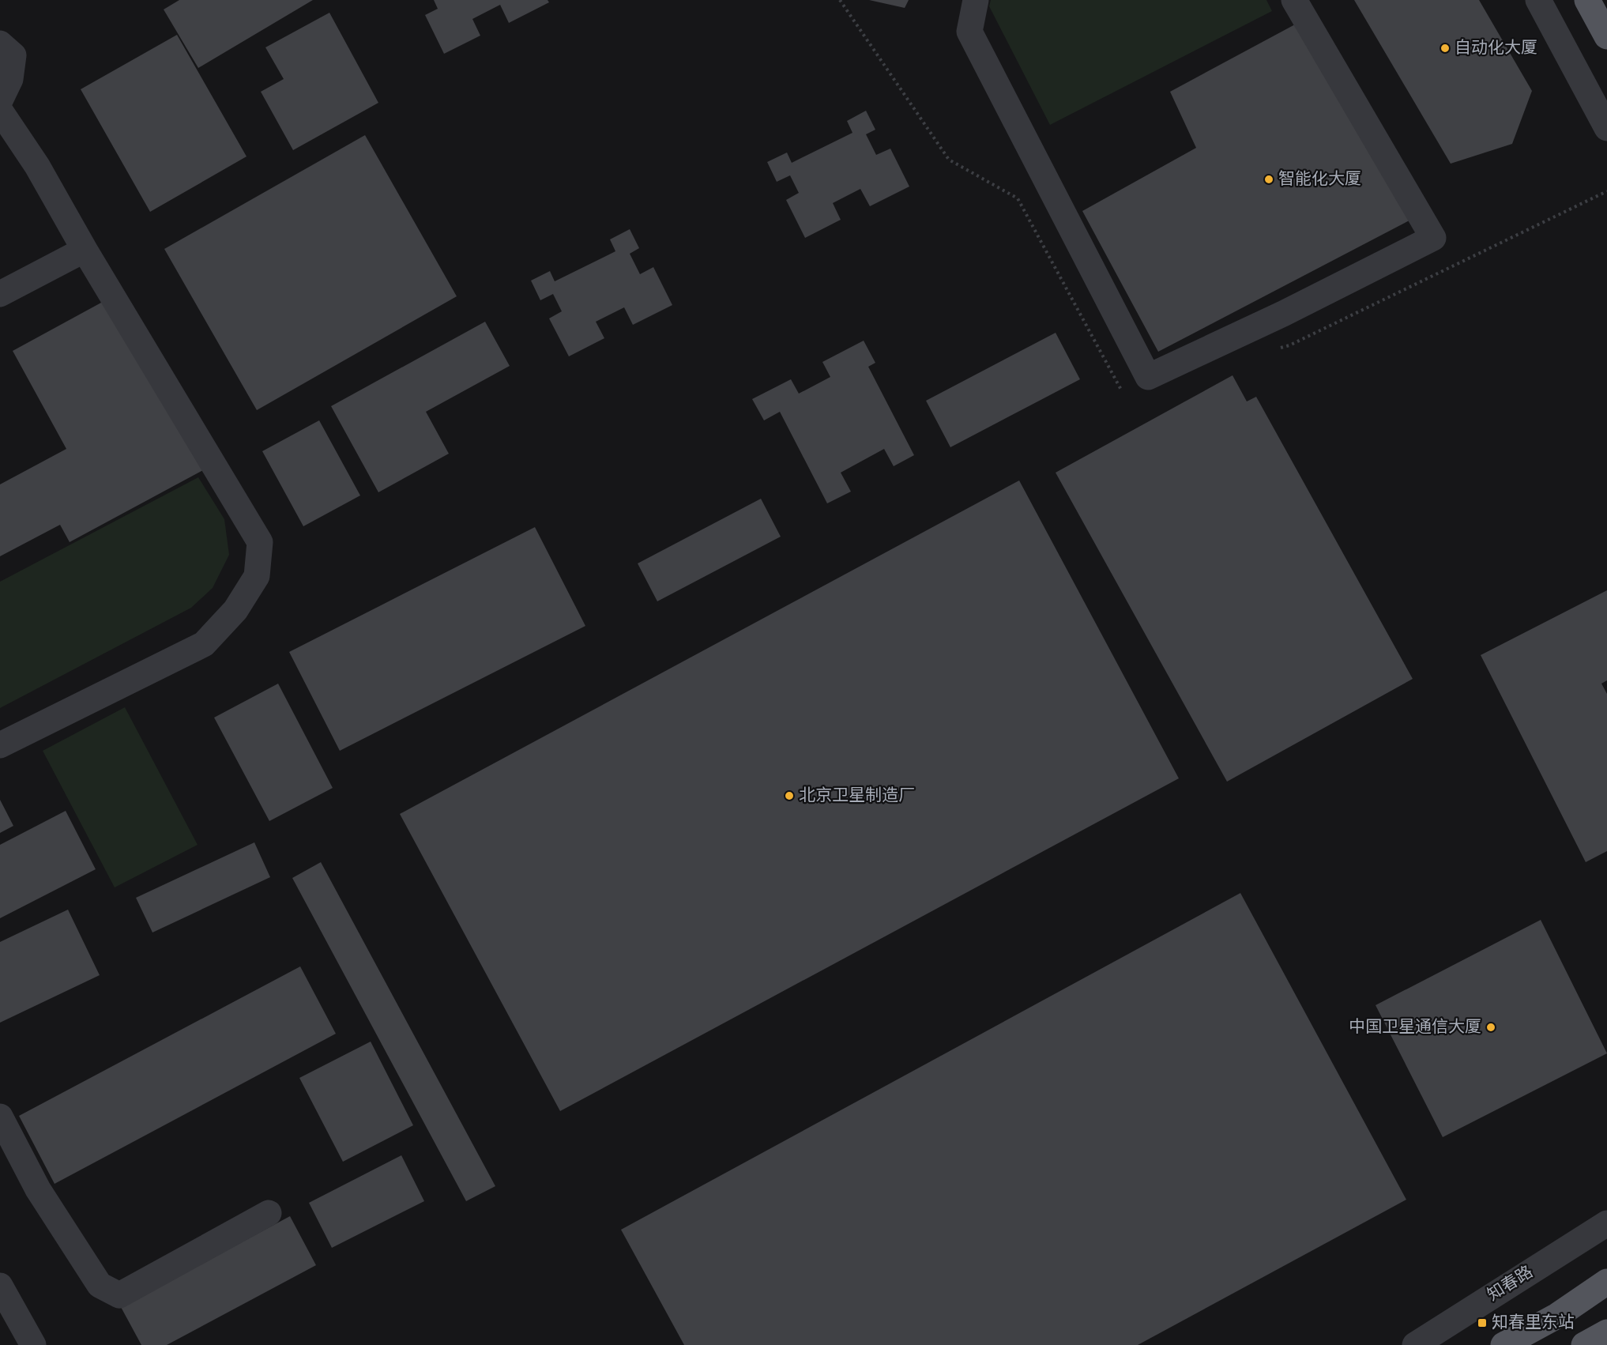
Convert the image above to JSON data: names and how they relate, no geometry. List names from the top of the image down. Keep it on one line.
{"streets":{"street":["知春路"]},"places":{"other":["自动化大厦","智能化大厦","北京卫星制造厂","中国卫星通信大厦"],"transit":["知春里东站"]}}
